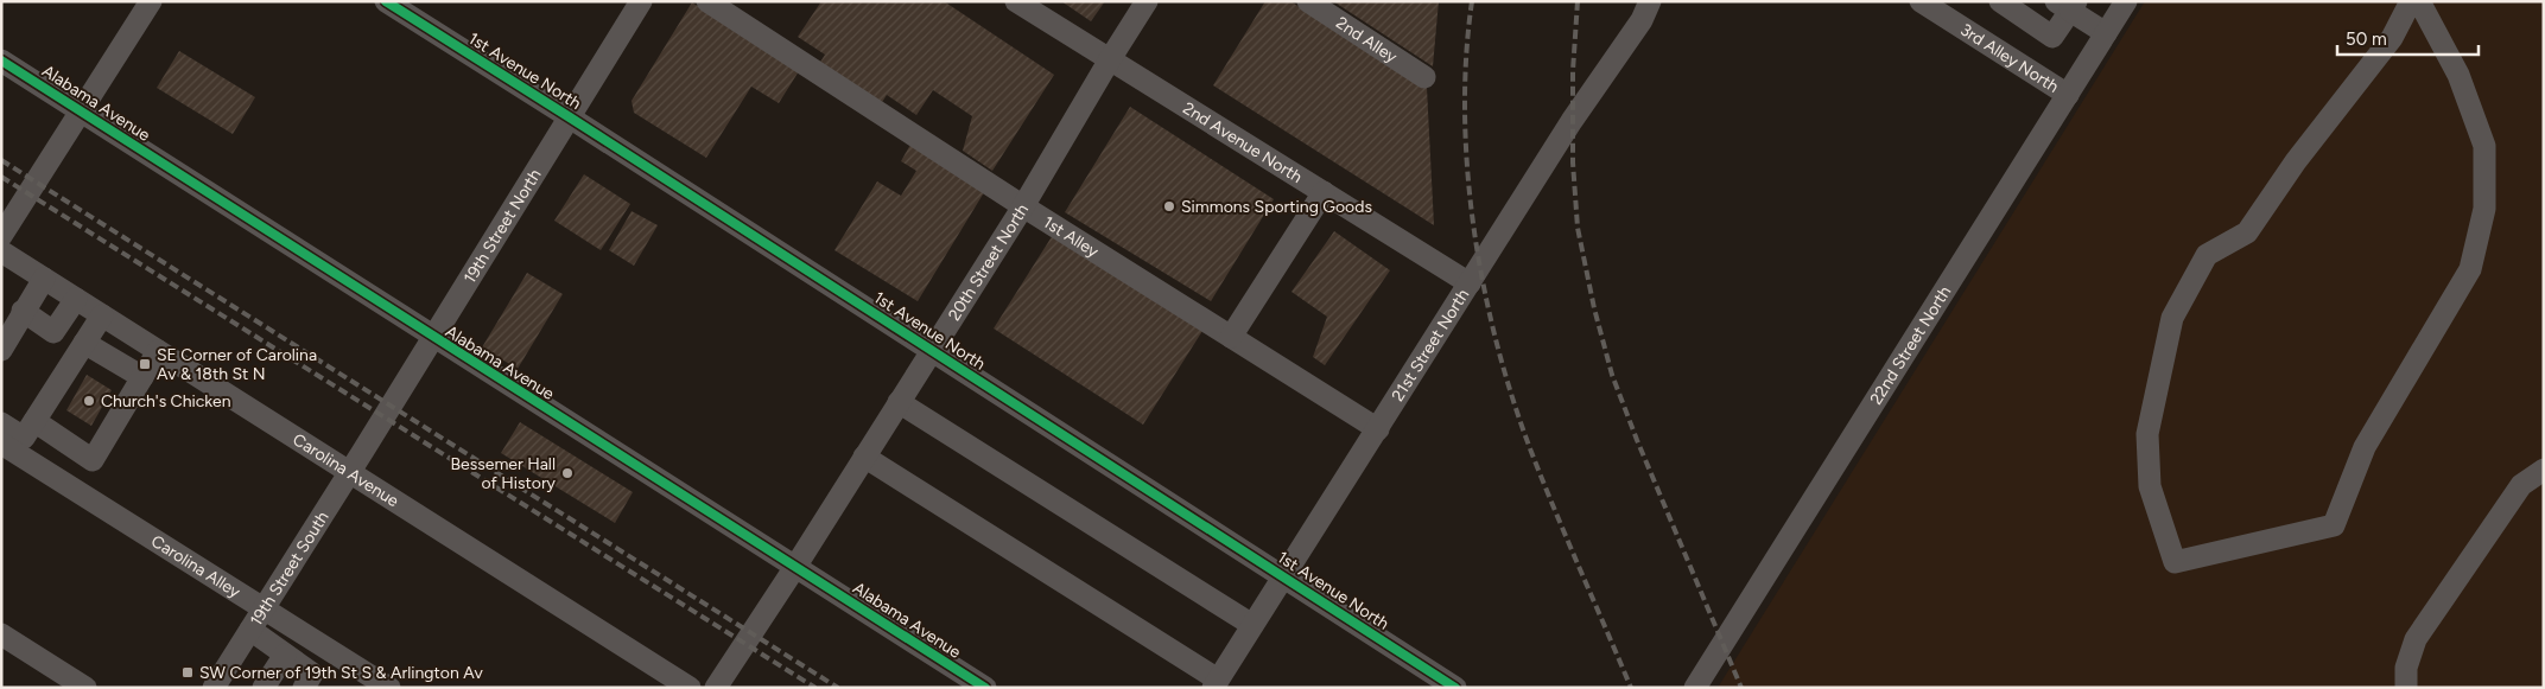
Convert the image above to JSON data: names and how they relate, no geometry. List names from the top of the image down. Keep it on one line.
{"streets":{"street":["2nd Alley","3rd Alley North","1st Avenue North","Alabama Avenue","2nd Avenue North","19th Street North","1st Alley","20th Street North","21st Street North","22nd Street North","Carolina Avenue","Carolina Alley","19th Street South"]},"crossings":[["3rd Alley North","22nd Street North"],["1st Avenue North","19th Street North"],["1st Avenue North","20th Street North"],["1st Avenue North","21st Street North"],["Alabama Avenue","19th Street North"],["Alabama Avenue","20th Street North"],["2nd Avenue North","20th Street North"],["2nd Avenue North","21st Street North"],["19th Street North","19th Street South"],["1st Alley","20th Street North"],["1st Alley","21st Street North"],["Carolina Avenue","19th Street South"],["Carolina Alley","19th Street South"]],"places":{"other":["Simmons Sporting Goods","Church's Chicken","Bessemer Hall of History"],"transit":["SE Corner of Carolina Av & 18th St N","SW Corner of 19th St S & Arlington Av"]},"scale_bar":"50 m"}
